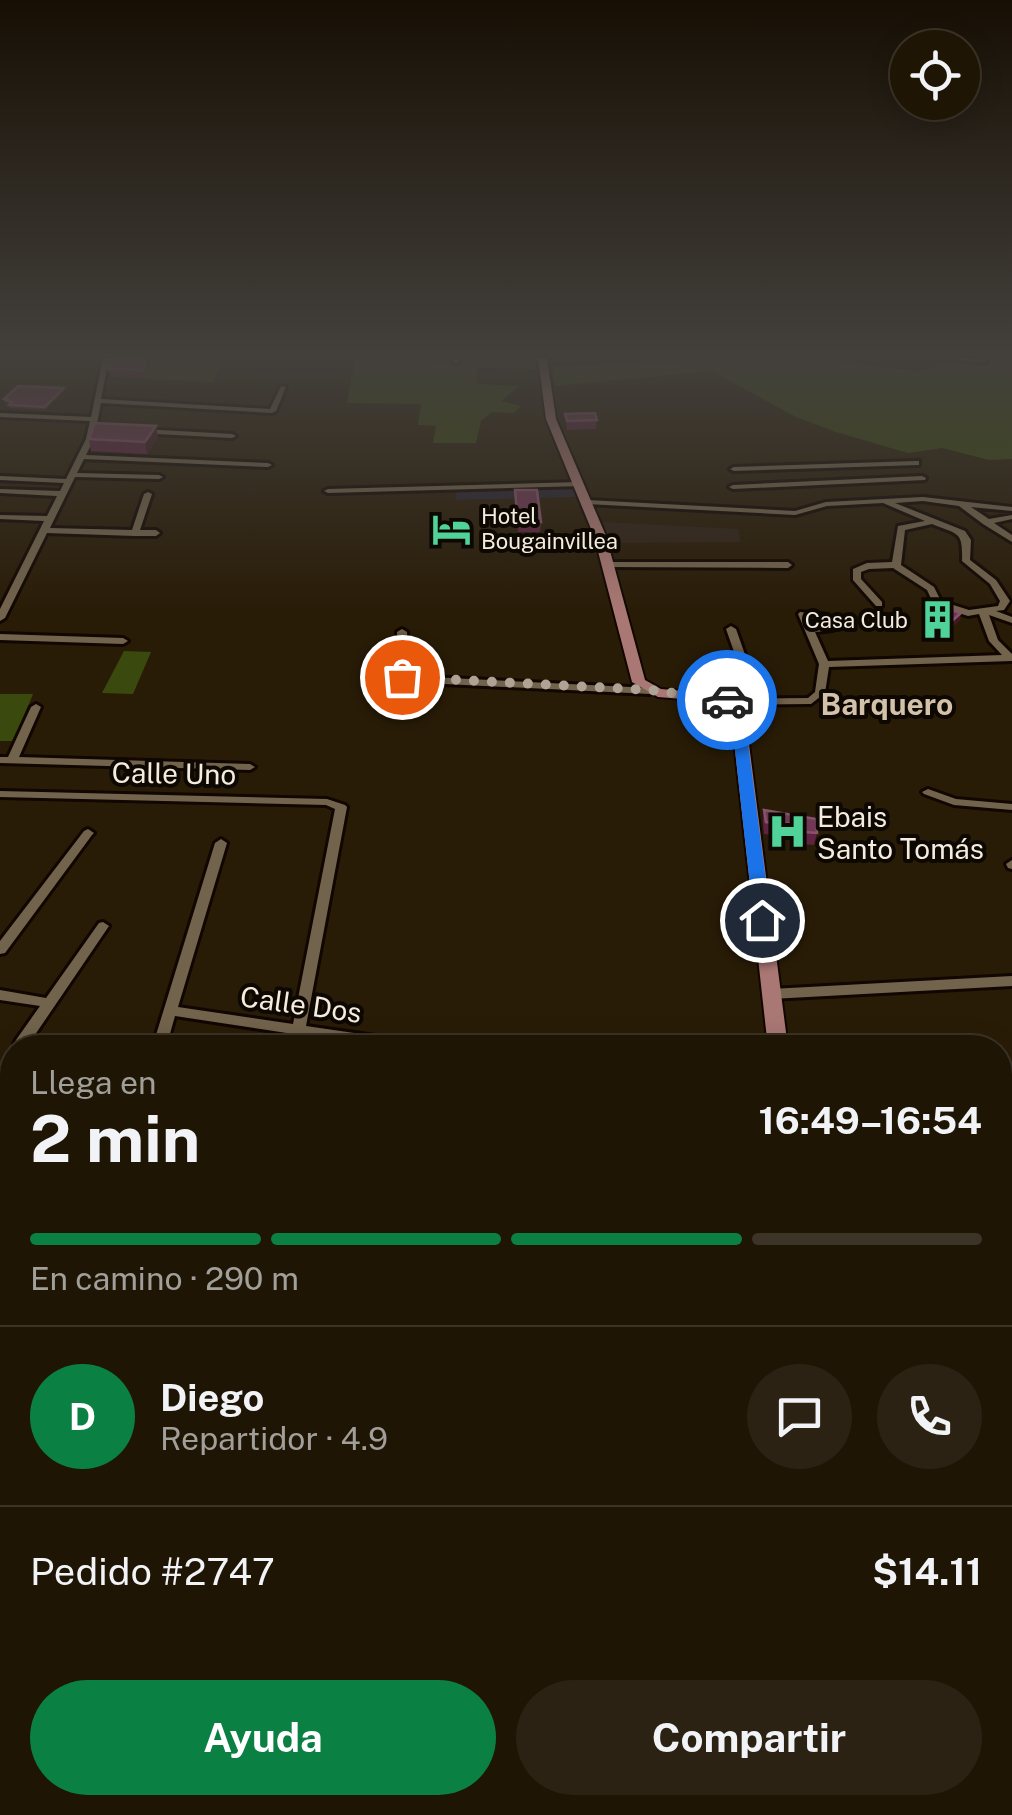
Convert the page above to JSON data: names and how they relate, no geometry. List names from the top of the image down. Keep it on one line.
{"streets":{"street":["Calle Uno","Calle Dos"]},"crossings":[["Calle Uno","Calle Dos"]],"districts":["Barquero"],"places":{"hotel":["Hotel Bougainvillea"],"building":["Casa Club"],"hospital":["Ebais Santo Tomás"]},"page":{"heading":["2 min","Llega en","16:49–16:54"],"panel":["Diego","Repartidor · 4.9","Pedido #2747","$14.11"],"bar":"En camino · 290 m","round":"D","buttons":["Ayuda","Compartir"]}}
